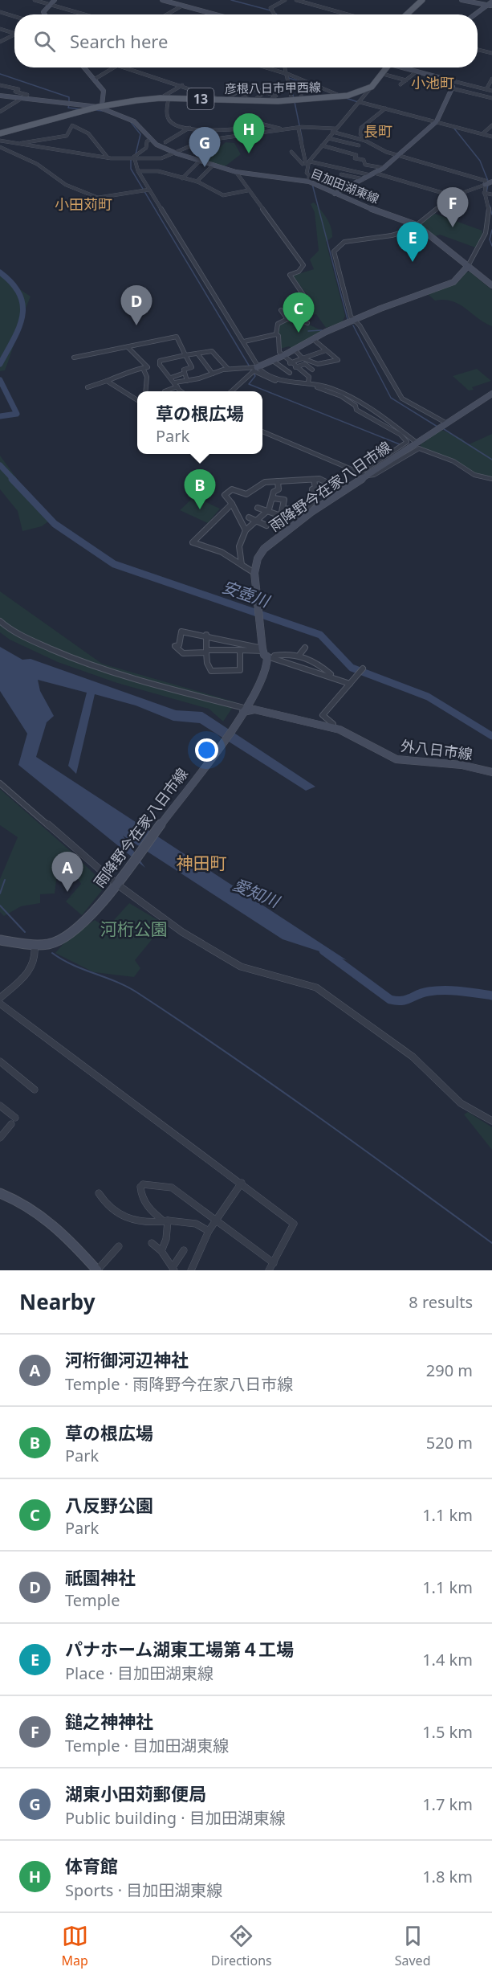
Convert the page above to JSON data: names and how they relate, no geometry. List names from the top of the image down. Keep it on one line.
{"streets":{"main road":["彦根八日市甲西線","13","目加田湖東線","雨降野今在家八日市線","外八日市線"]},"crossings":[["彦根八日市甲西線","目加田湖東線"],["雨降野今在家八日市線","外八日市線"]],"districts":["小池町","長町","小田苅町","神田町"],"water":["安壺川","愛知川"],"parks":["河桁公園"],"page":{"search":"Search here","pins":["H","G","F","E","D","C","B","A"],"popup":["草の根広場","Park"],"heading":["Nearby","8 results"],"list":[{"mark":"A","name":"河桁御河辺神社","note":"Temple · 雨降野今在家八日市線","value":"290 m"},{"mark":"B","name":"草の根広場","note":"Park","value":"520 m"},{"mark":"C","name":"八反野公園","note":"Park","value":"1.1 km"},{"mark":"D","name":"祇園神社","note":"Temple","value":"1.1 km"},{"mark":"E","name":"パナホーム湖東工場第４工場","note":"Place · 目加田湖東線","value":"1.4 km"},{"mark":"F","name":"鎚之神神社","note":"Temple · 目加田湖東線","value":"1.5 km"},{"mark":"G","name":"湖東小田苅郵便局","note":"Public building · 目加田湖東線","value":"1.7 km"},{"mark":"H","name":"体育館","note":"Sports · 目加田湖東線","value":"1.8 km"}],"nav":["Map","Directions","Saved"]}}
